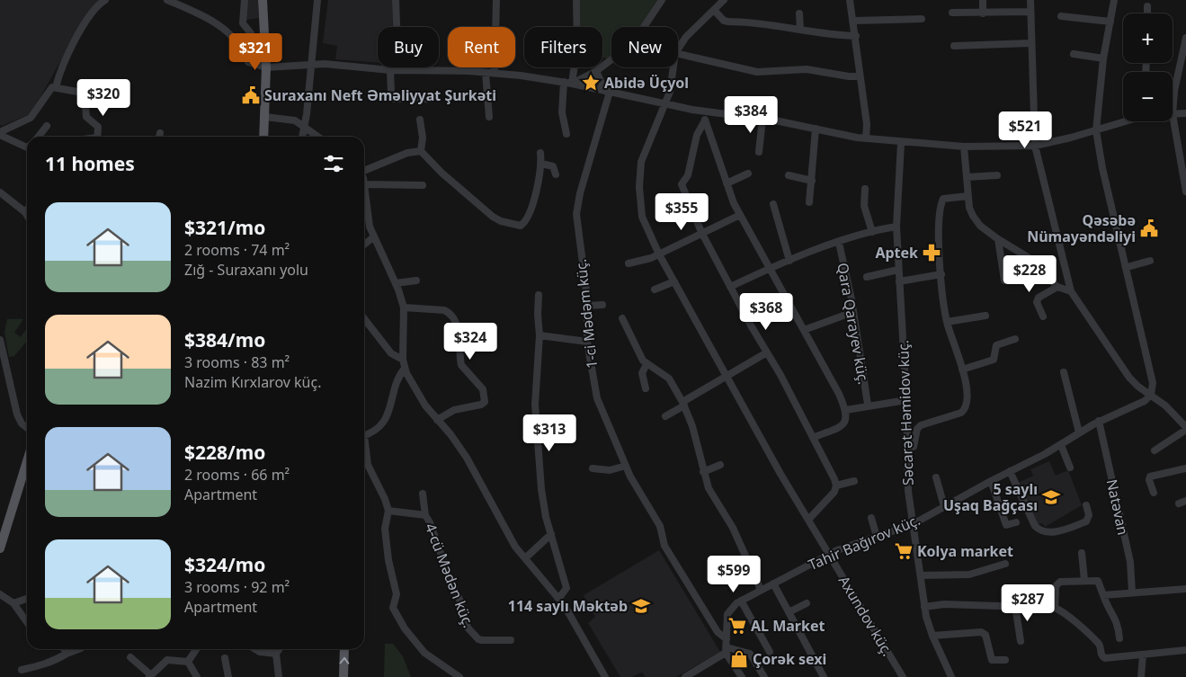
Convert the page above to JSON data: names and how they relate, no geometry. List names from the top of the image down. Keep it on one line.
{"streets":{"street":["1-ci Mədəm küç.","Qara Qarayev küç.","Səcarət Həmidov küç.","Natəvan","Tahir Bağırov küç.","4-cü Mədən küç.","Axundov küç."]},"crossings":[["1-ci Mədəm küç.","Tahir Bağırov küç."],["Səcarət Həmidov küç.","Tahir Bağırov küç."],["Natəvan","Tahir Bağırov küç."],["Tahir Bağırov küç.","Axundov küç."]],"places":{"place":["Abidə Üçyol"],"public building":["Suraxanı Neft Əməliyyat Şurkəti","Qəsəbə Nümayəndəliyi"],"pharmacy":["Aptek"],"school or university":["5 saylı Uşaq Bağçası","114 saylı Məktəb"],"supermarket":["Kolya market","AL Market"],"shop":["Çorək sexi"]},"page":{"map_buttons":["+","−"],"chip":["Buy","Rent","Filters","New"],"price":["$321","$320","$384","$521","$355","$228","$368","$324","$313","$599","$287"],"heading":"11 homes","list":[{"name":"$321/mo","note":"2 rooms · 74 m² · Zığ - Suraxanı yolu"},{"name":"$384/mo","note":"3 rooms · 83 m² · Nazim Kırxlarov küç."},{"name":"$228/mo","note":"2 rooms · 66 m² · Apartment"},{"name":"$324/mo","note":"3 rooms · 92 m² · Apartment"}]}}
